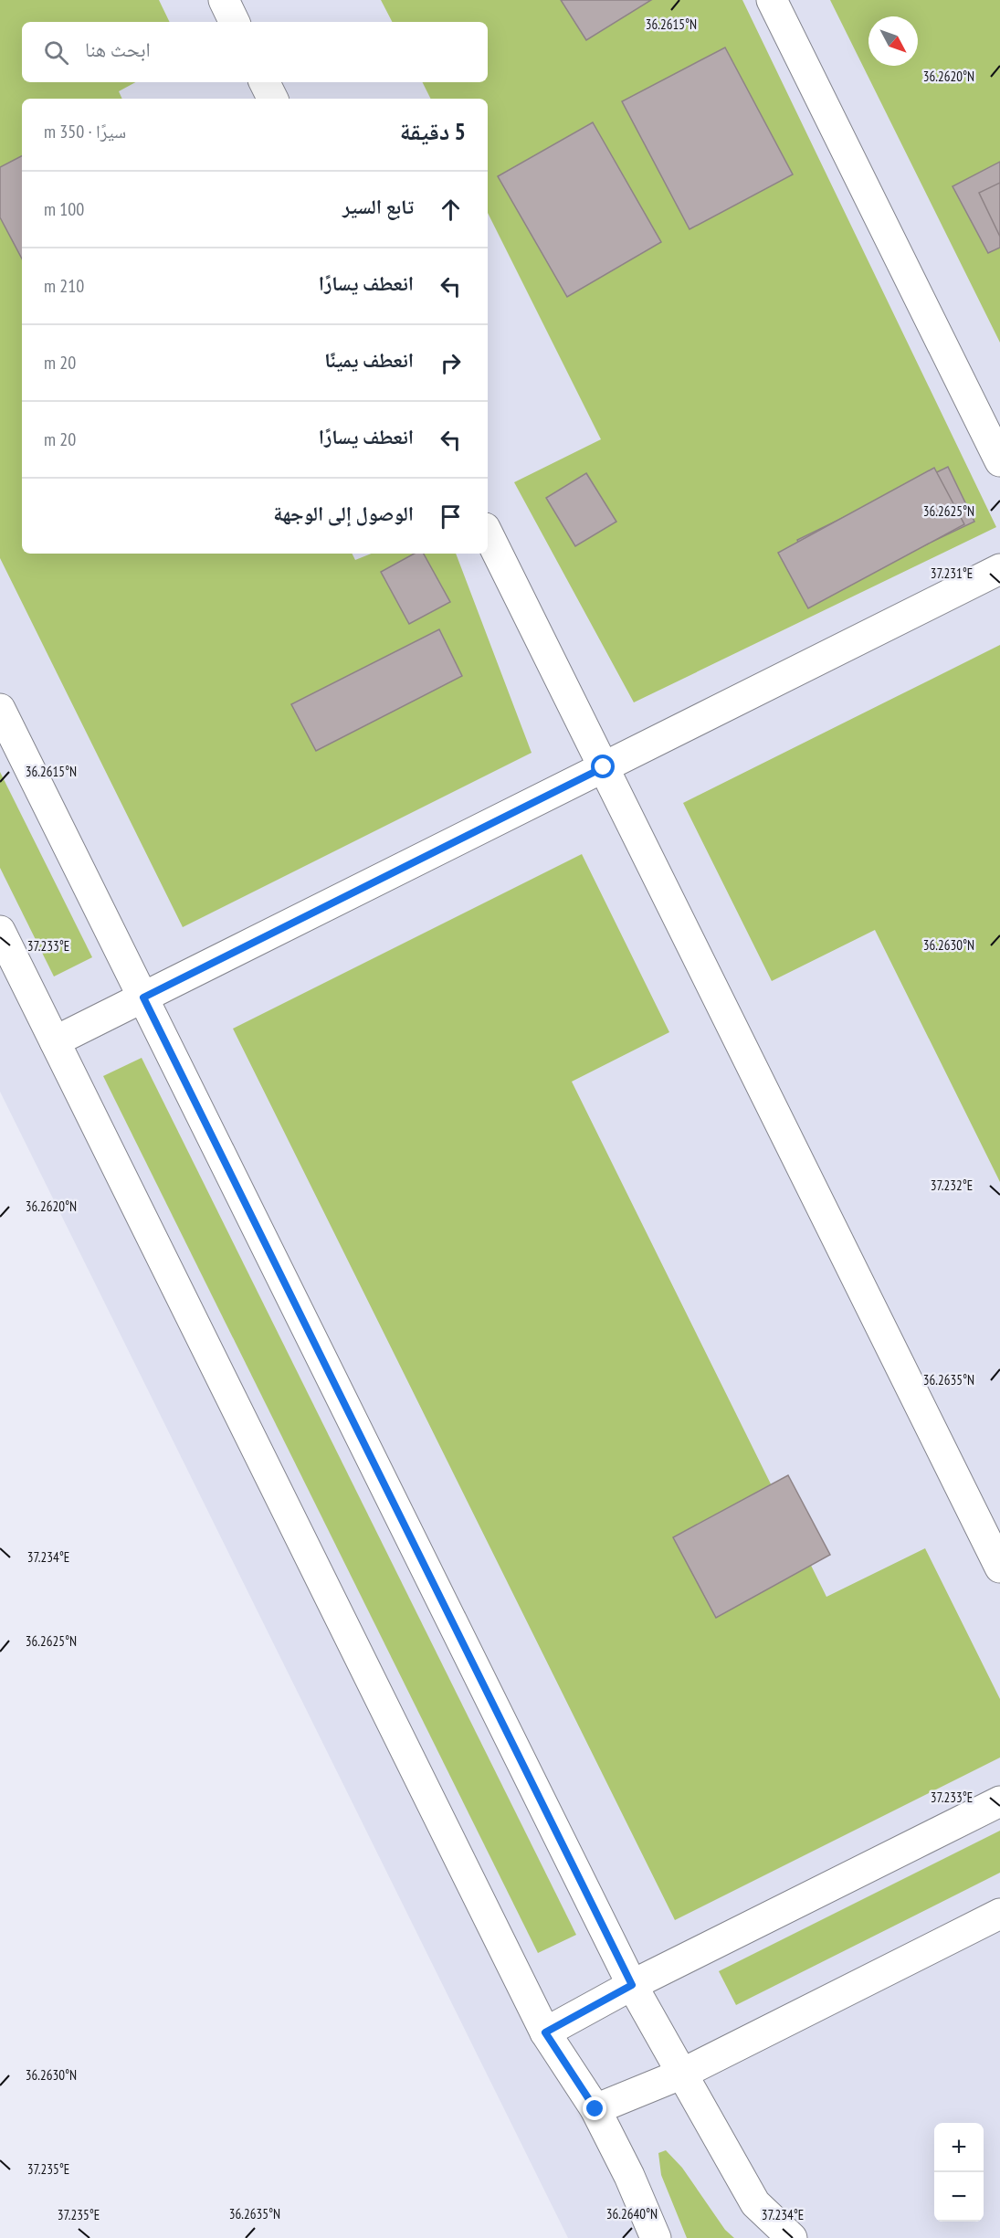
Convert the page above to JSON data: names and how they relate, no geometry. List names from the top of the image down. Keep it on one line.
{"north":"bottom right","page":{"search":"ابحث هنا","heading":["5 دقيقة","سيرًا · 350 m"],"list":[["تابع السير","100 m"],["انعطف يسارًا","210 m"],["انعطف يمينًا","20 m"],["انعطف يسارًا","20 m"],"الوصول إلى الوجهة"],"map_buttons":["+","−"]},"coordinates":["36.2615°N","36.2620°N","36.2625°N","37.231°E","36.2630°N","37.233°E","37.232°E","36.2635°N","37.234°E","37.235°E","36.2640°N"]}
